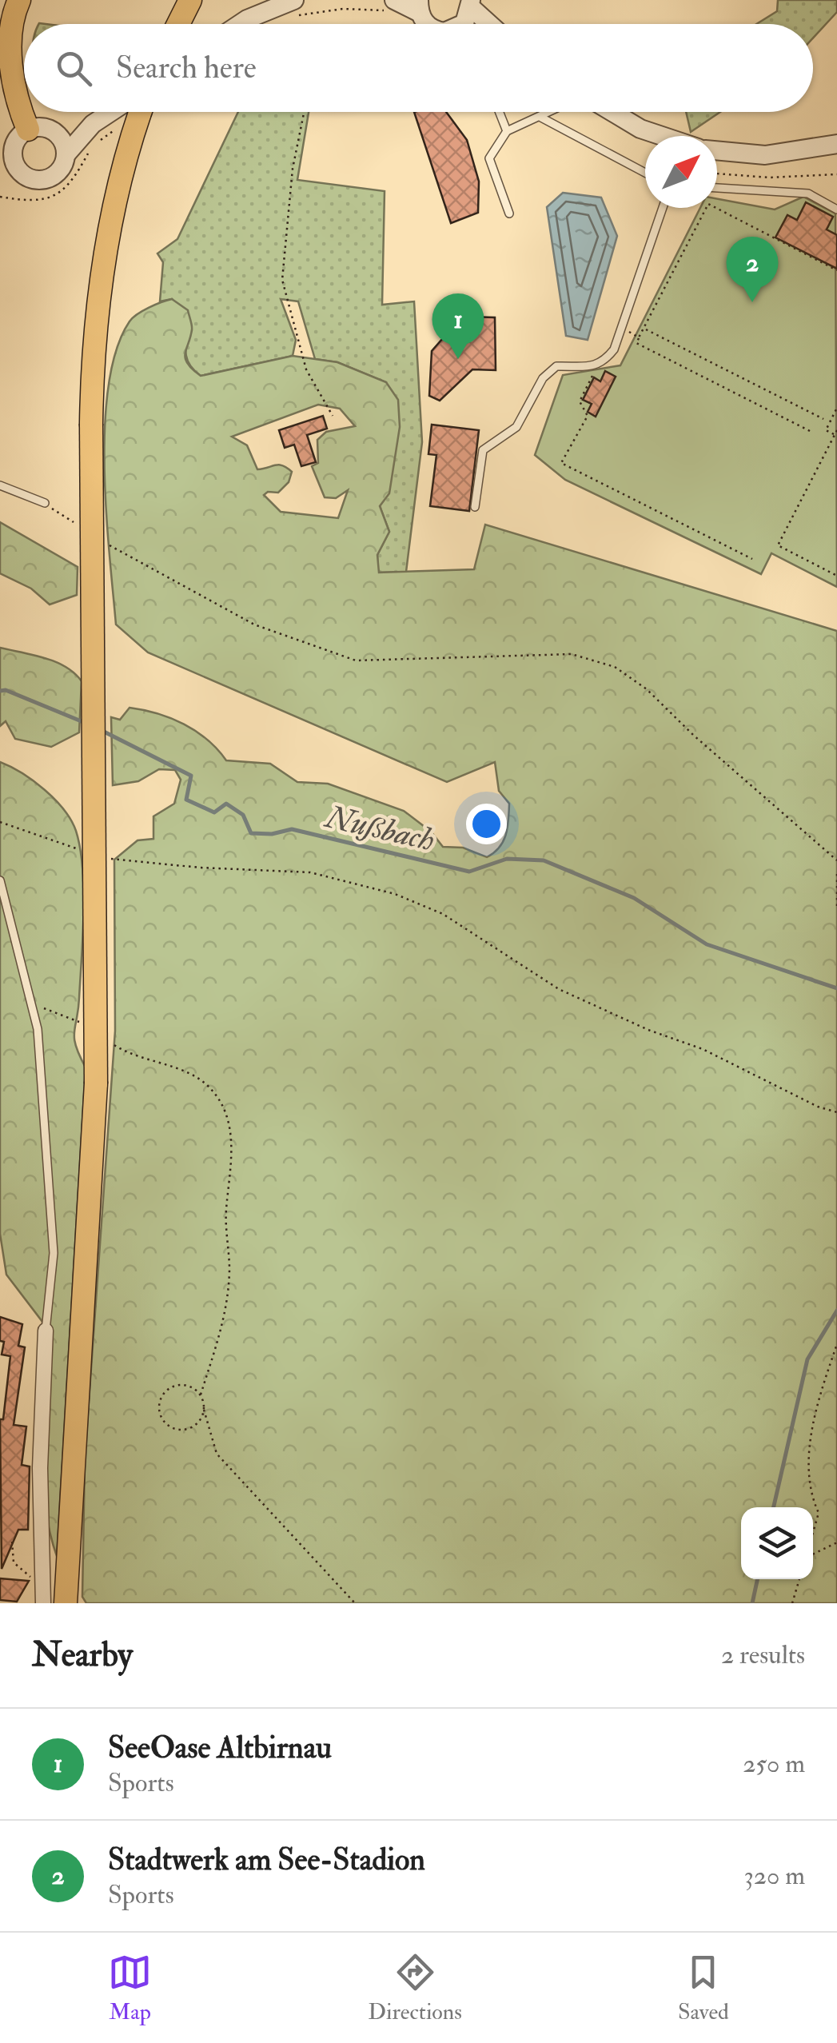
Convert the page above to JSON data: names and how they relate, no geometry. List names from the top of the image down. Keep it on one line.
{"water":["Nußbach"],"north":"top right","page":{"search":"Search here","pins":["2","1"],"heading":["Nearby","2 results"],"list":[{"mark":"1","name":"SeeOase Altbirnau","note":"Sports","value":"250 m"},{"mark":"2","name":"Stadtwerk am See-Stadion","note":"Sports","value":"320 m"}],"nav":["Map","Directions","Saved"]}}
